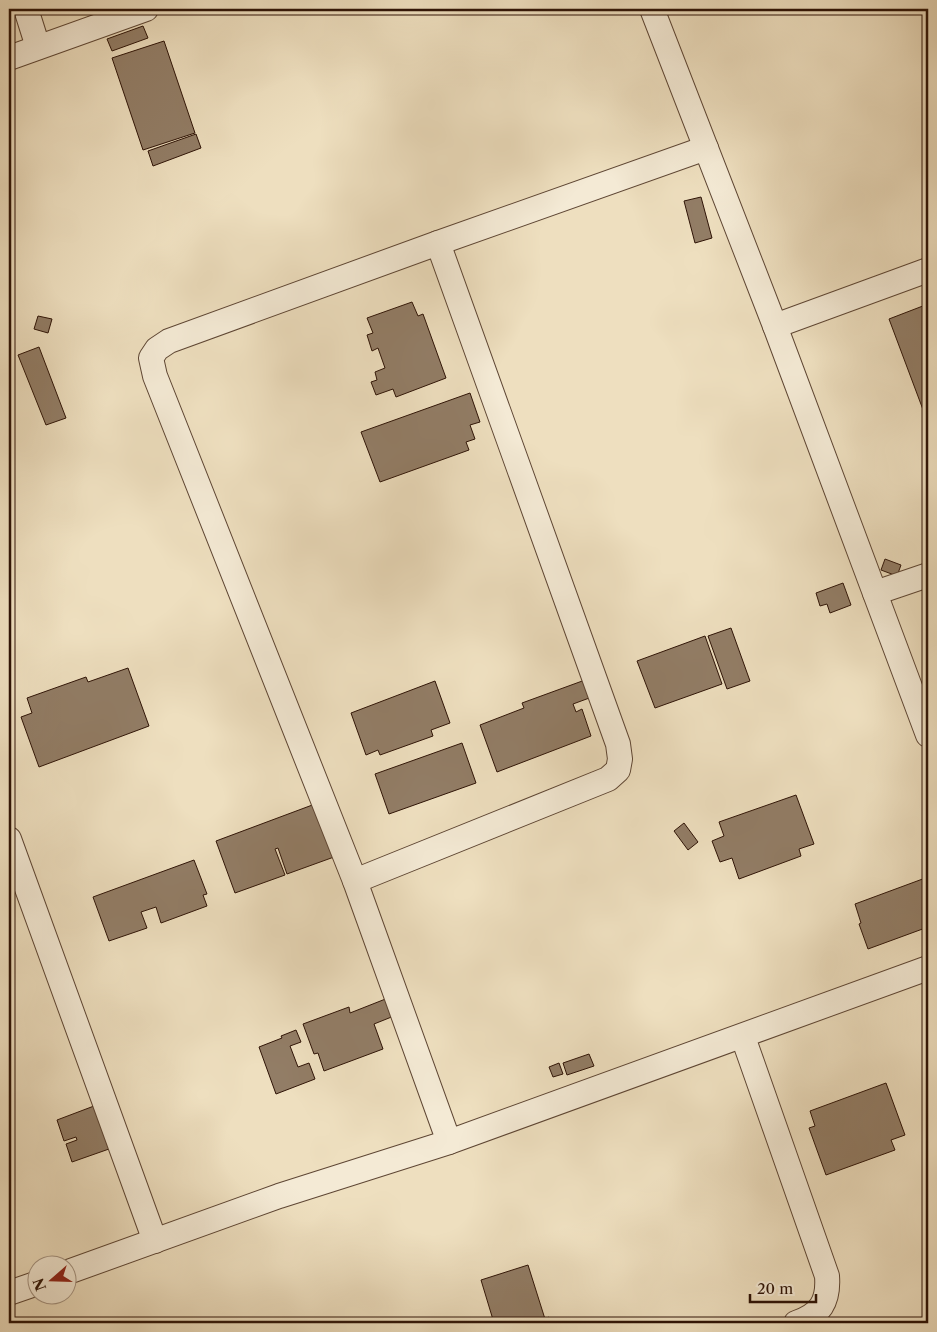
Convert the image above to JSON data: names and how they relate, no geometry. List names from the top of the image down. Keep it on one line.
{"scale_bar":"20 m","north":"left"}
